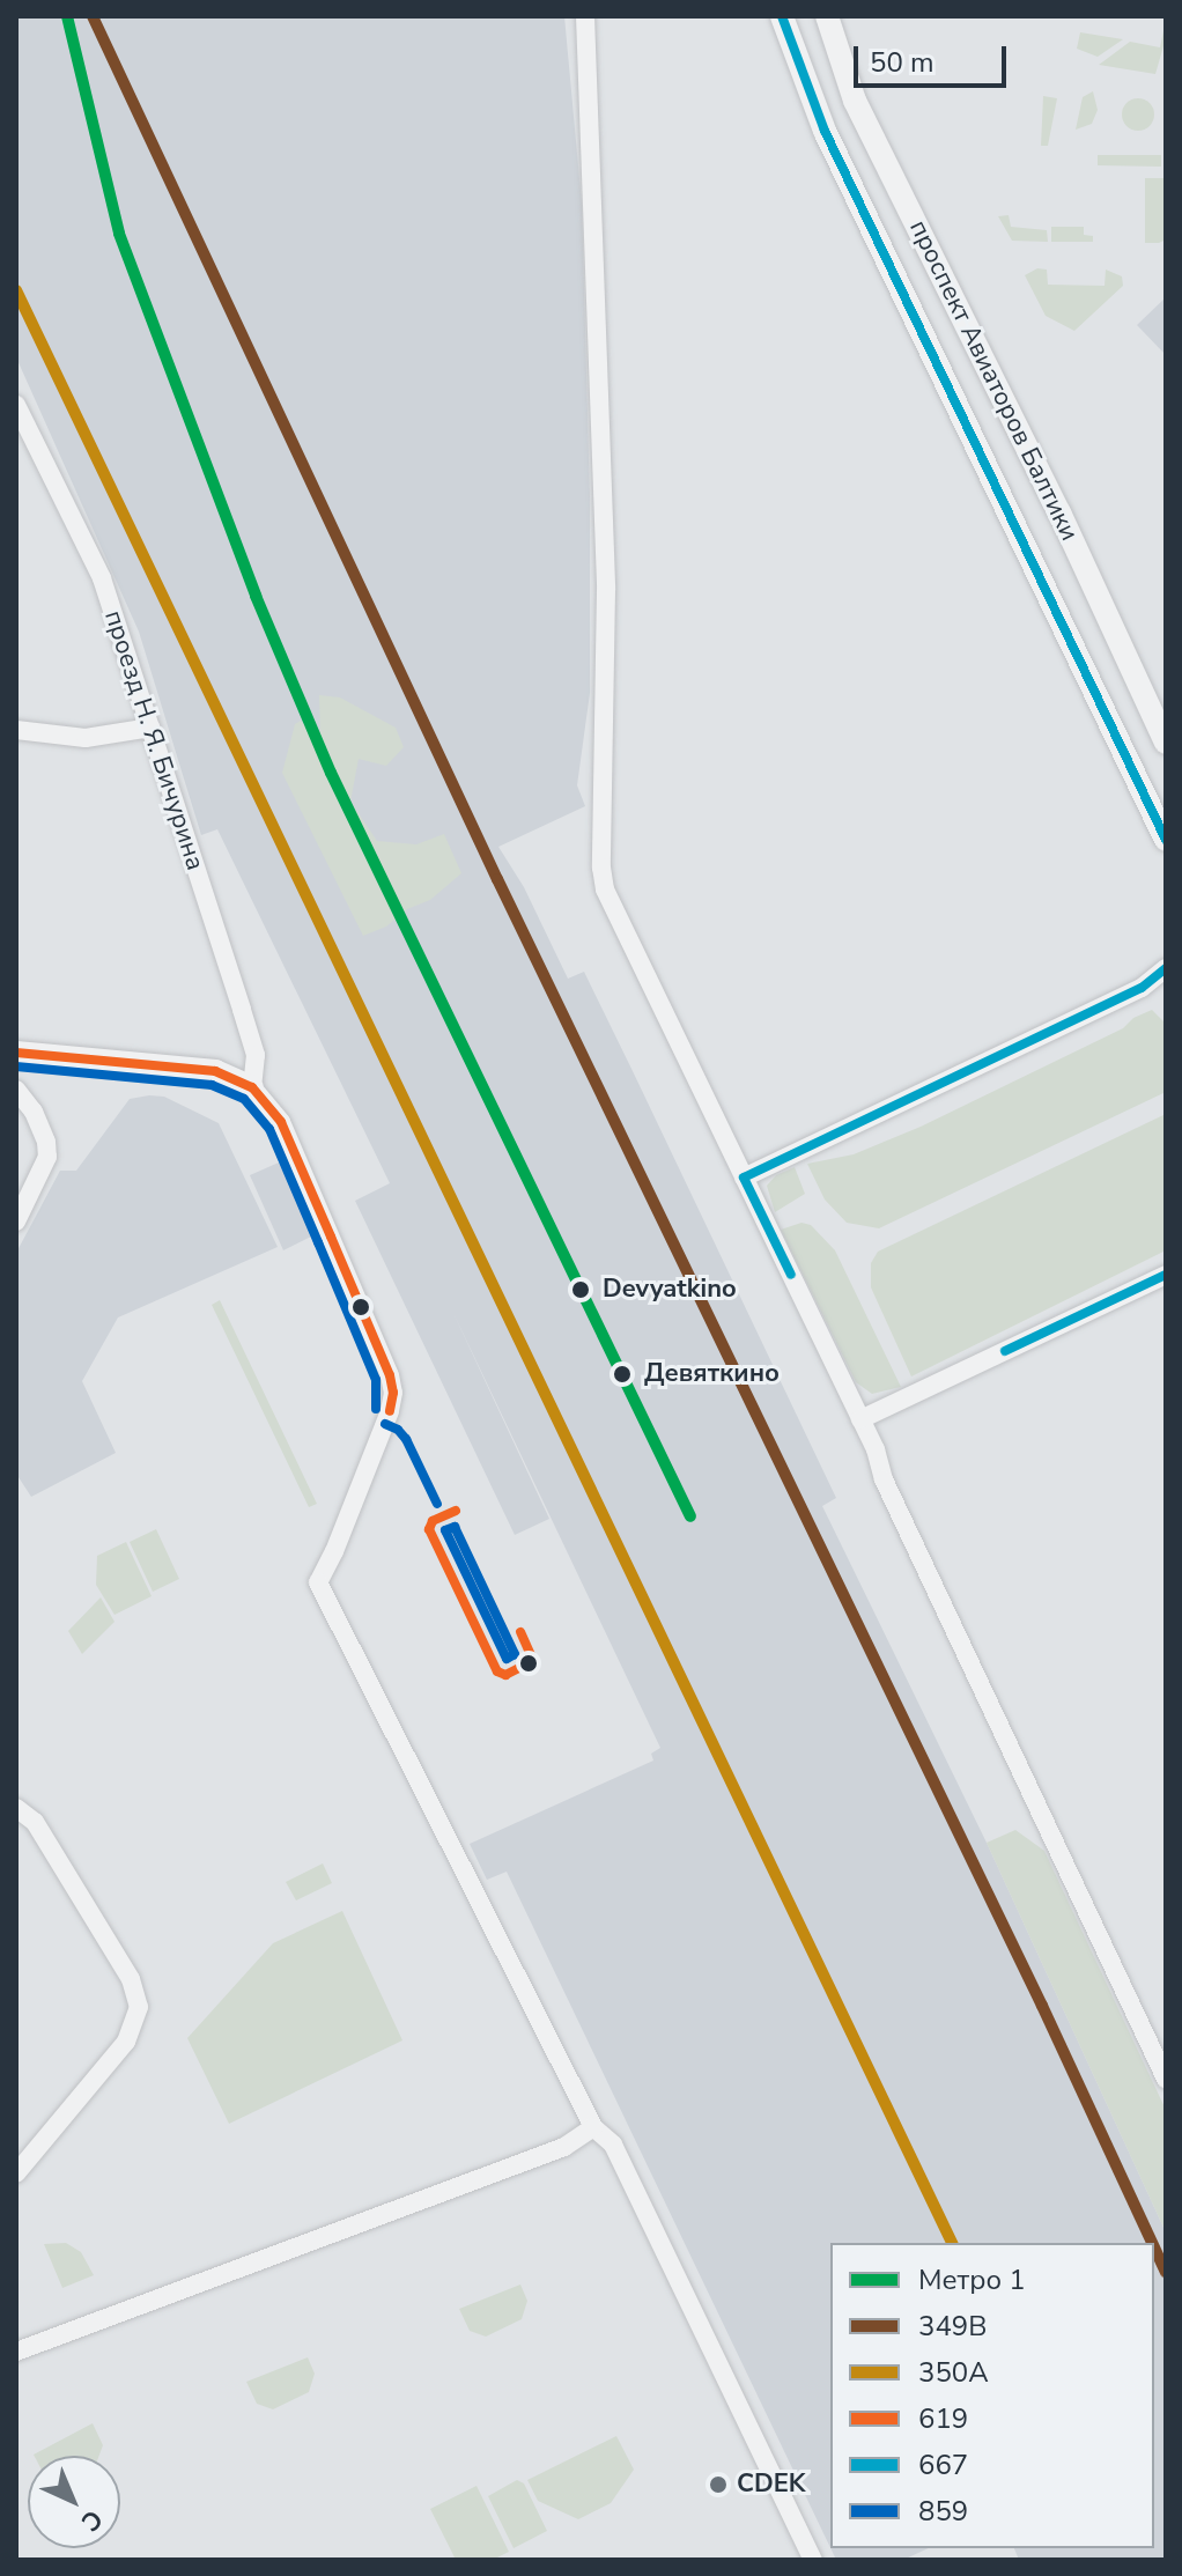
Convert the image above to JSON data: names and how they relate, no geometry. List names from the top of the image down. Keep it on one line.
{"streets":{"street":["проспект Авиаторов Балтики","проезд Н. Я. Бичурина"]},"places":["Devyatkino","Девяткино","CDEK"],"lines":["metro line 1","transit line 349В","transit line 667","transit line 350А","transit line 619","transit line 859"],"legend":["Метро 1","349В","350А","619","667","859"],"scale_bar":"50 m","north":"bottom right"}
